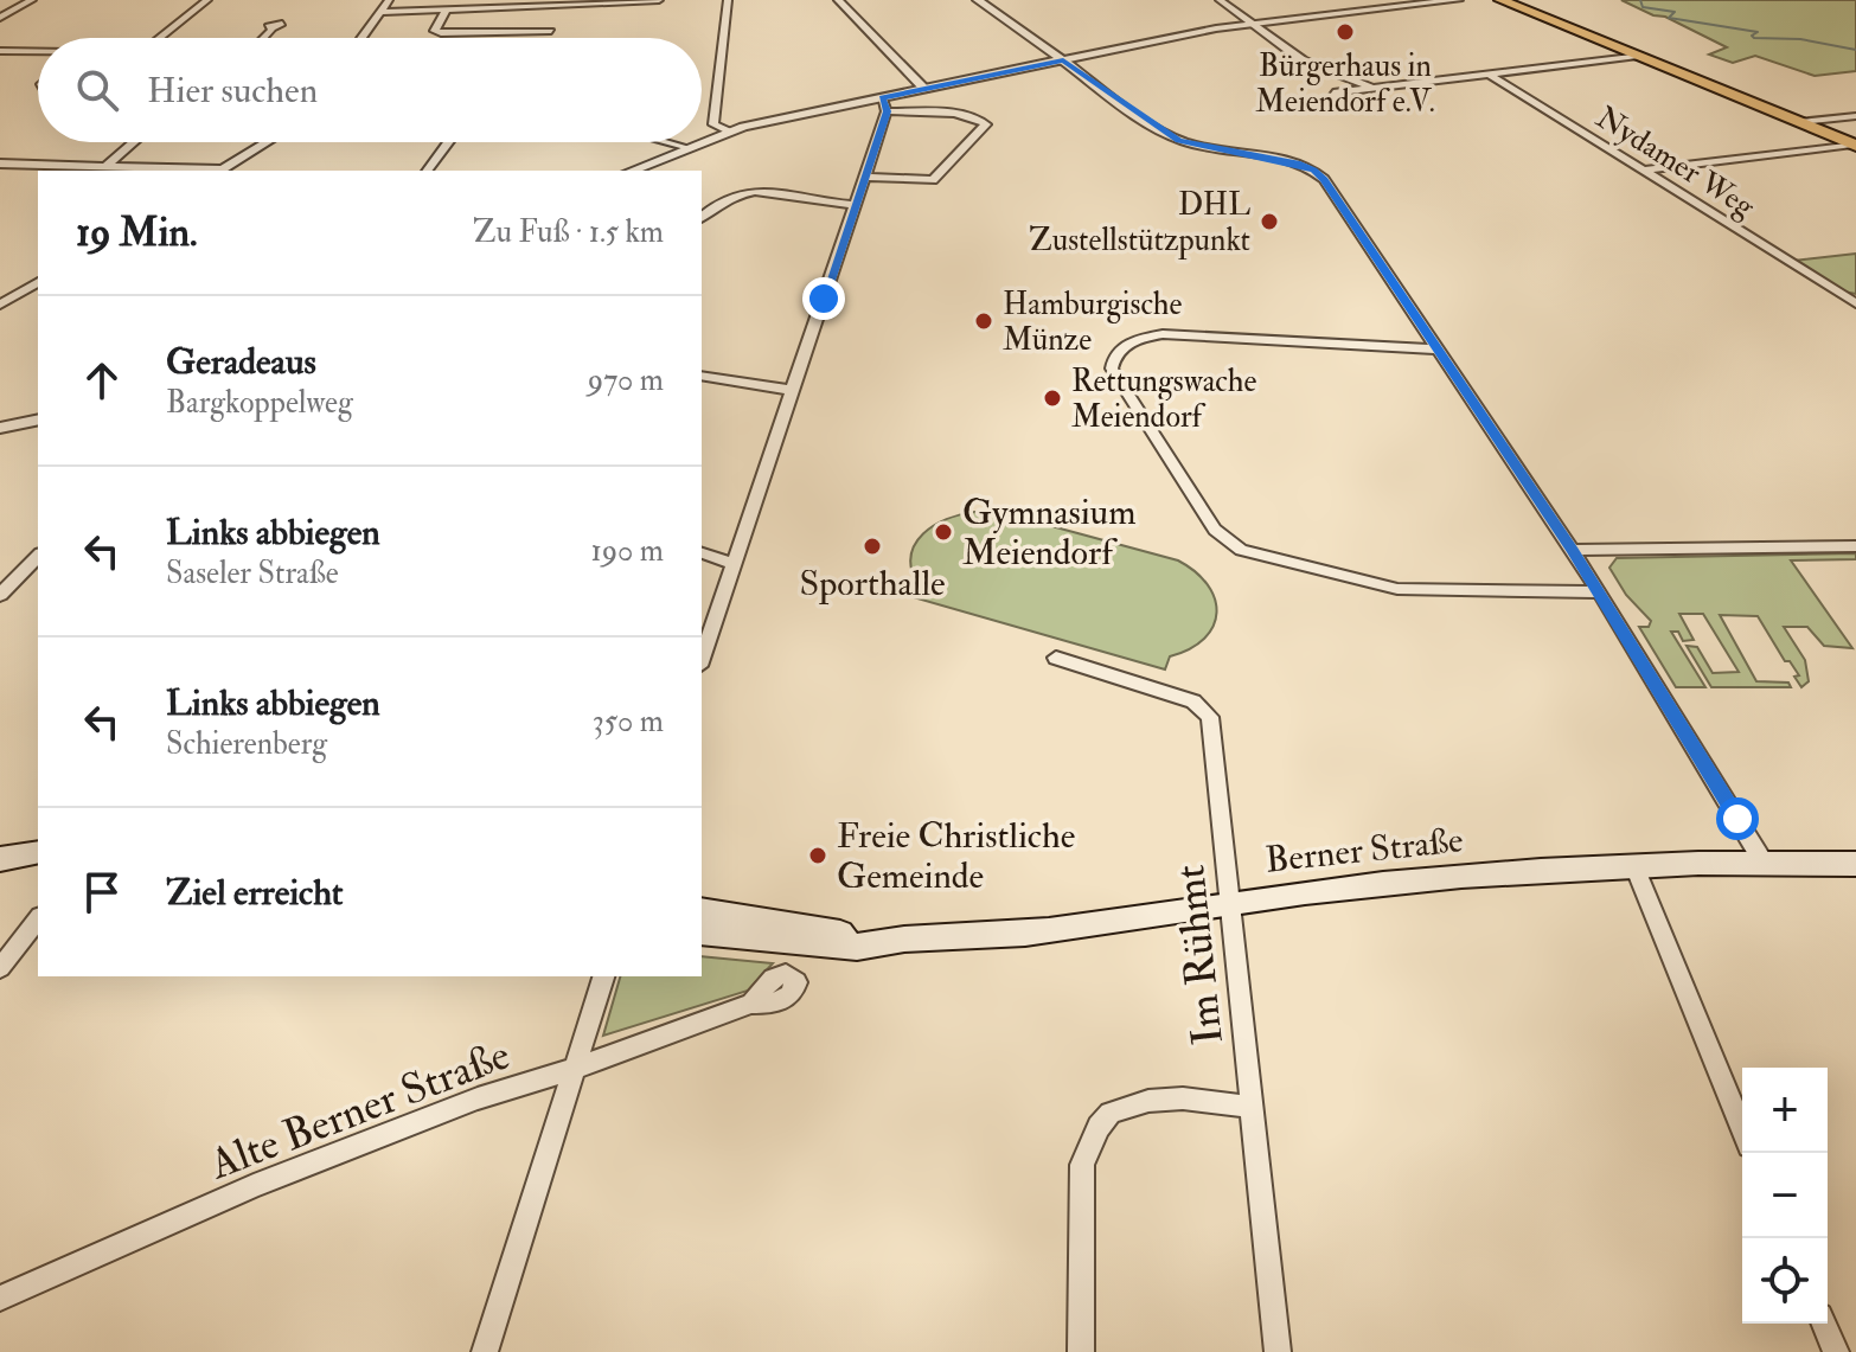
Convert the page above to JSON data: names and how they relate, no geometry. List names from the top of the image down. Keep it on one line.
{"streets":{"main road":["Berner Straße"],"street":["Nydamer Weg","Im Rühmt","Alte Berner Straße"]},"crossings":[["Berner Straße","Im Rühmt"]],"places":["Bürgerhaus in Meiendorf e.V.","DHL Zustellstützpunkt","Hamburgische Münze","Rettungswache Meiendorf","Gymnasium Meiendorf","Sporthalle","Freie Christliche Gemeinde"],"page":{"search":"Hier suchen","heading":["19 Min.","Zu Fuß · 1.5 km"],"list":[["Geradeaus","Bargkoppelweg","970 m"],["Links abbiegen","Saseler Straße","190 m"],["Links abbiegen","Schierenberg","350 m"],"Ziel erreicht"],"map_buttons":["+","−"]}}
